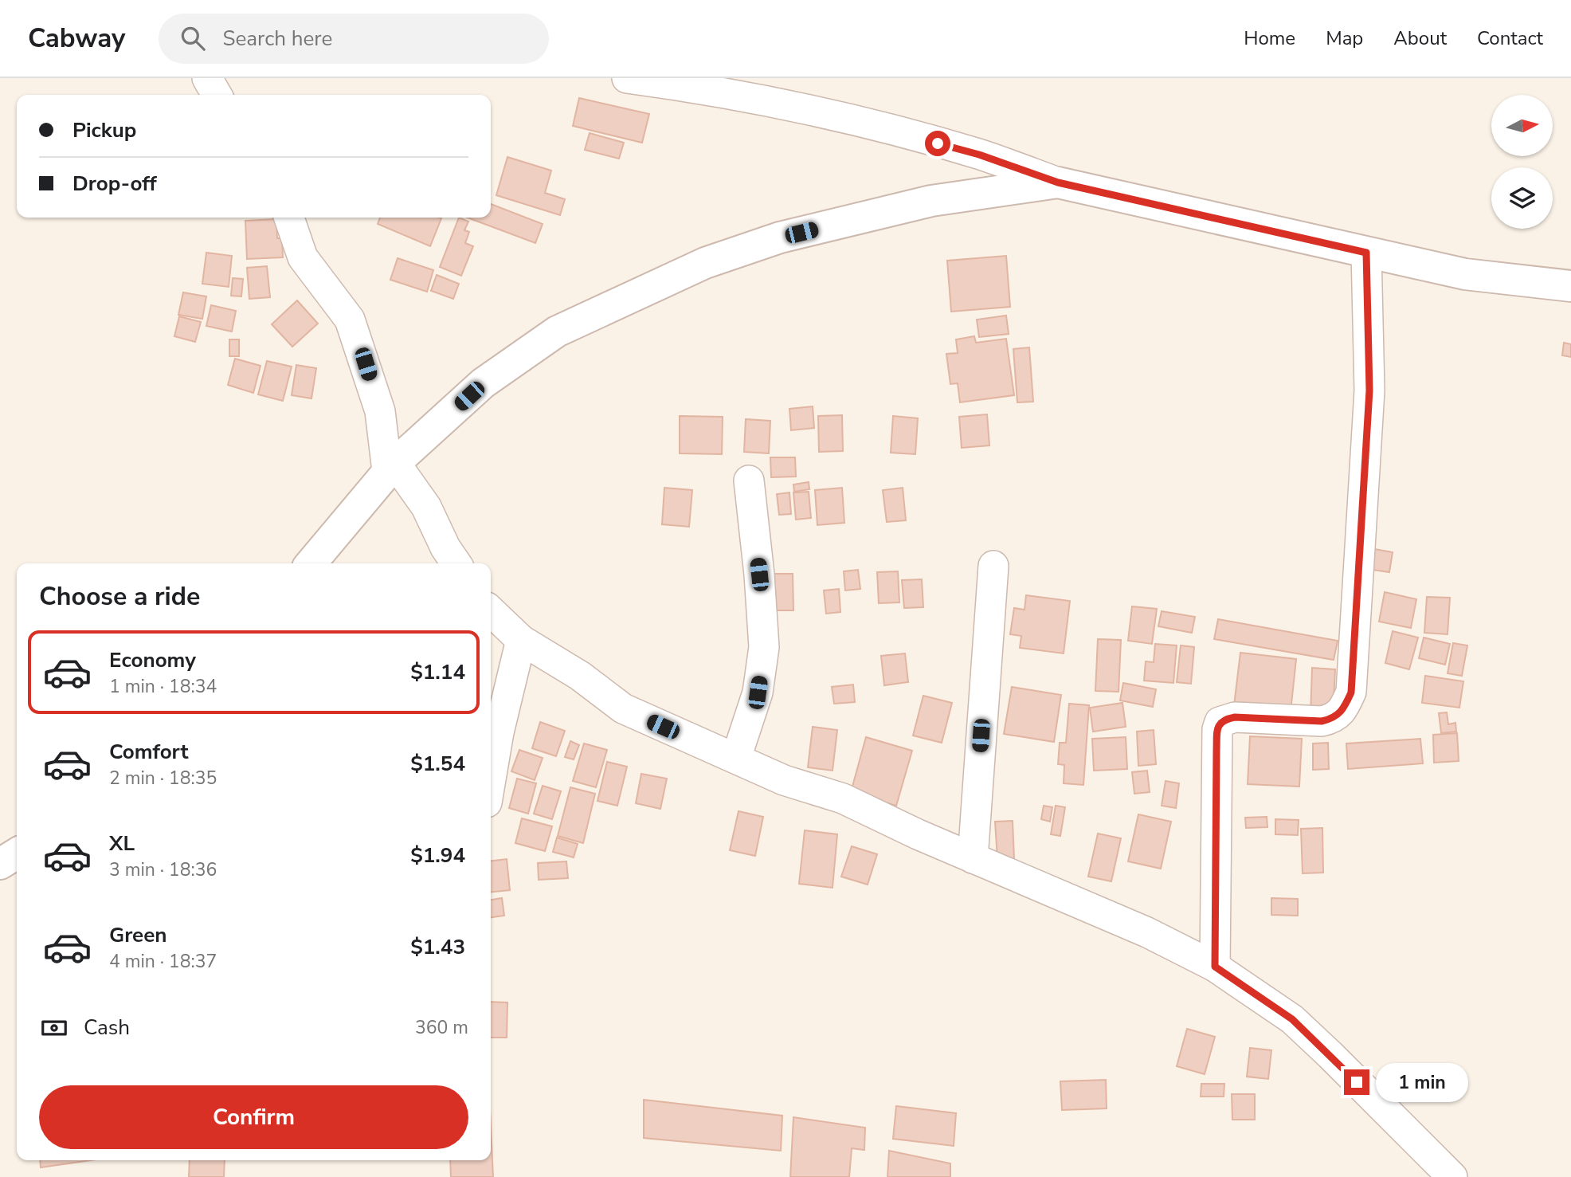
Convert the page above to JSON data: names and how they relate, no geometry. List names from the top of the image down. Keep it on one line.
{"north":"right","page":{"header":"Cabway","search":"Search here","nav":["Home","Map","About","Contact"],"banner":["Pickup","Drop-off"],"heading":"Choose a ride","list":[{"name":"Economy","note":"1 min · 18:34","value":"$1.14"},{"name":"Comfort","note":"2 min · 18:35","value":"$1.54"},{"name":"XL","note":"3 min · 18:36","value":"$1.94"},{"name":"Green","note":"4 min · 18:37","value":"$1.43"}],"pay":["Cash","360 m"],"bubble":"1 min","buttons":"Confirm"}}
